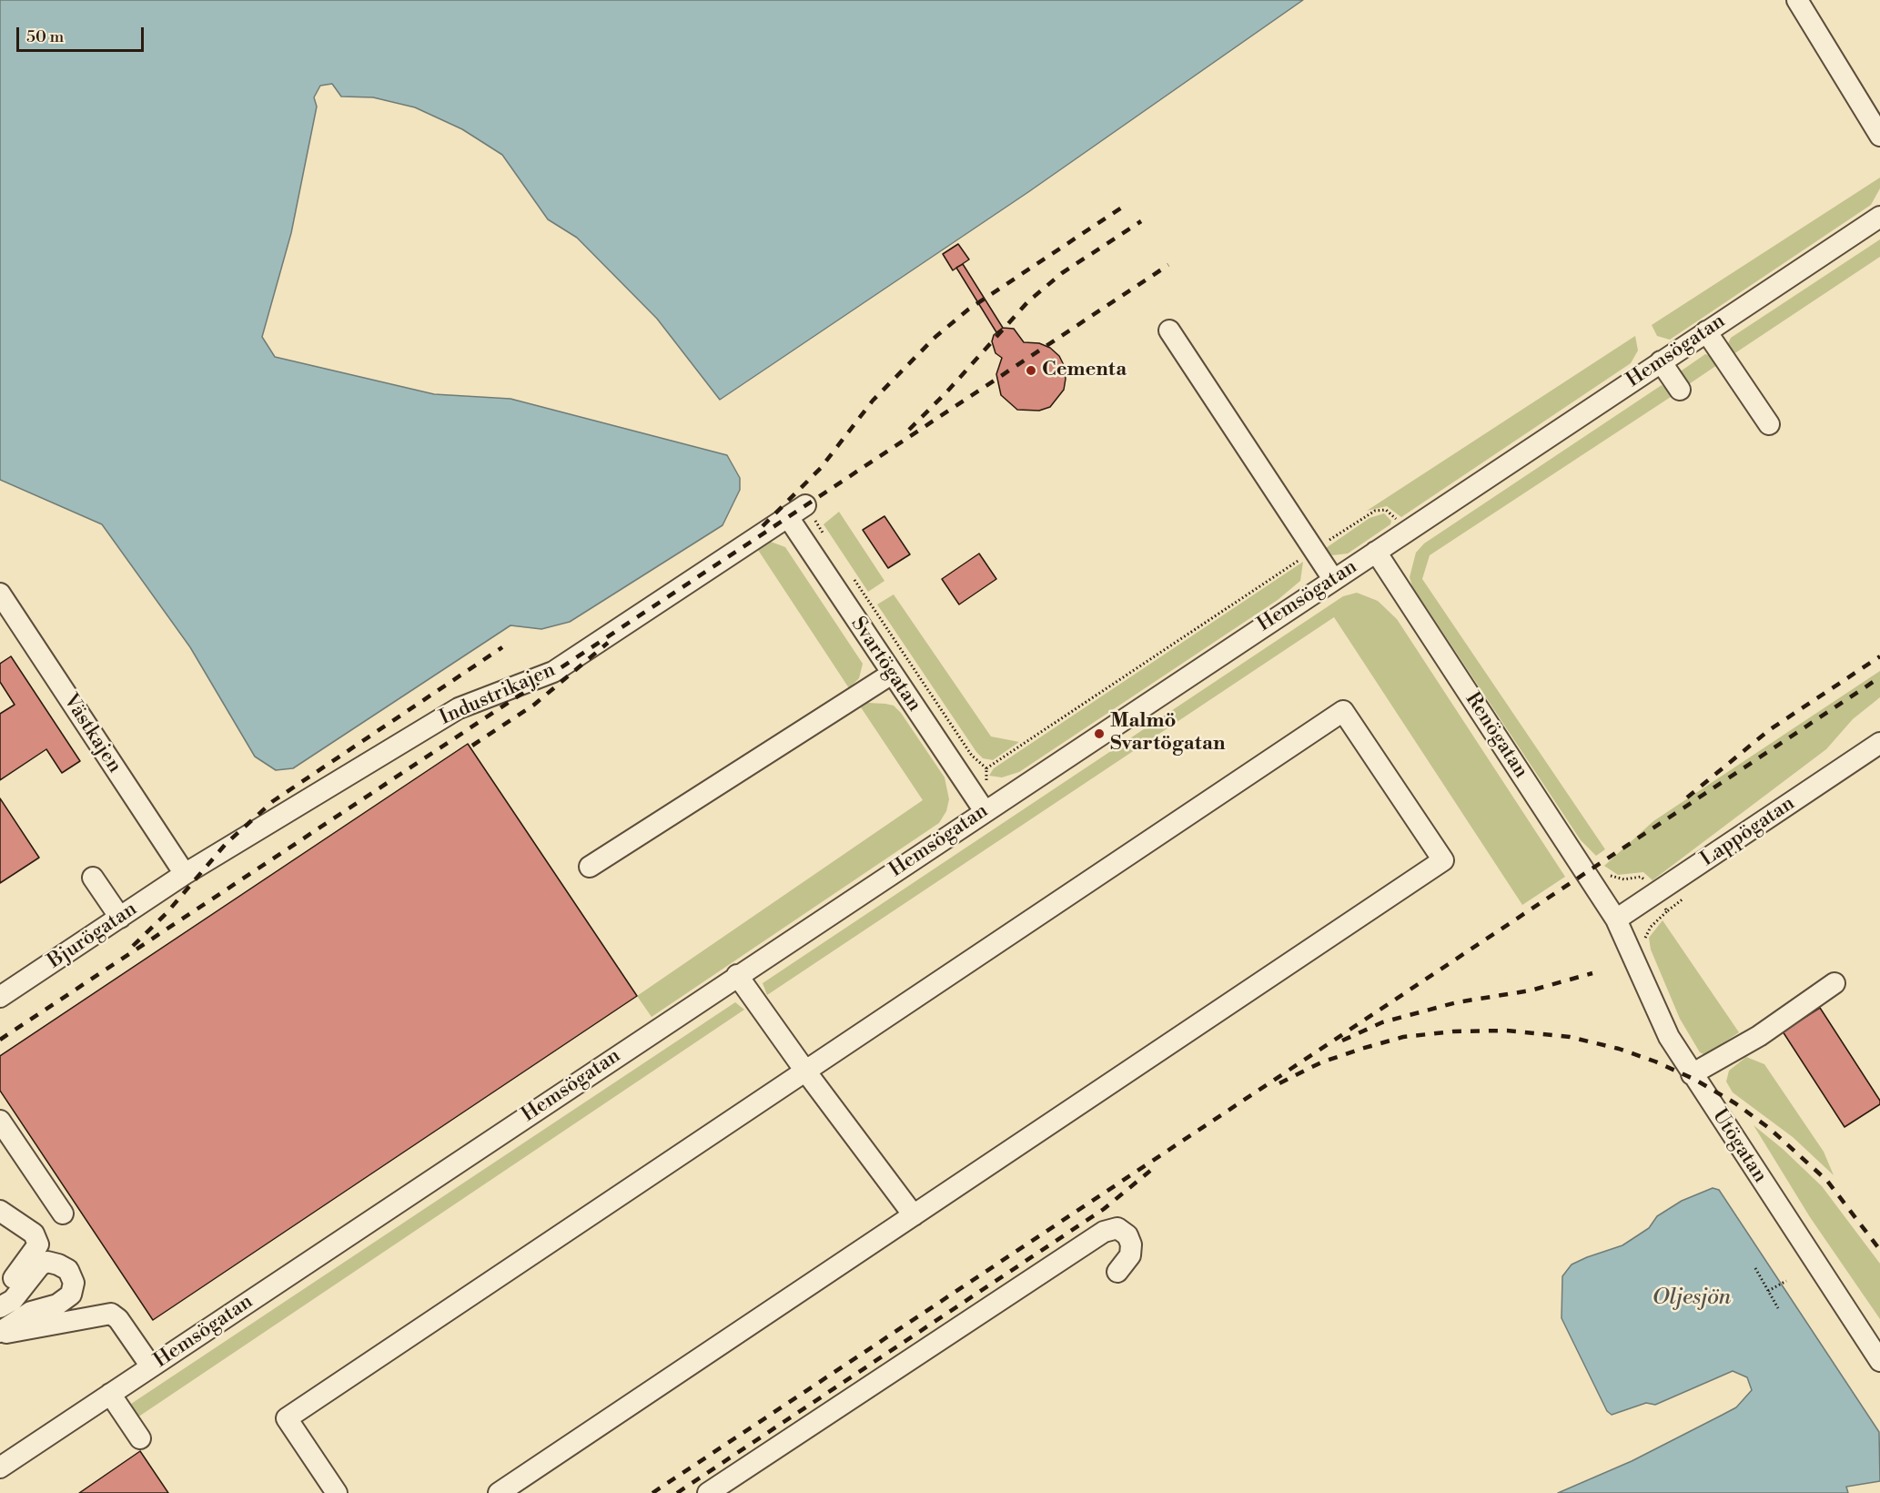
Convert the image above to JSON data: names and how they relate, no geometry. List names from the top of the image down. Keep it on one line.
{"streets":{"street":["Hemsögatan","Svartögatan","Industrikajen","Västkajen","Renögatan","Lappögatan","Bjurögatan","Utögatan"]},"crossings":[["Hemsögatan","Svartögatan"],["Hemsögatan","Renögatan"],["Svartögatan","Industrikajen"],["Industrikajen","Västkajen"],["Industrikajen","Bjurögatan"],["Västkajen","Bjurögatan"],["Renögatan","Lappögatan"],["Renögatan","Utögatan"],["Lappögatan","Utögatan"]],"water":["Oljesjön"],"places":["Cementa","Malmö Svartögatan"],"scale_bar":"50 m"}
